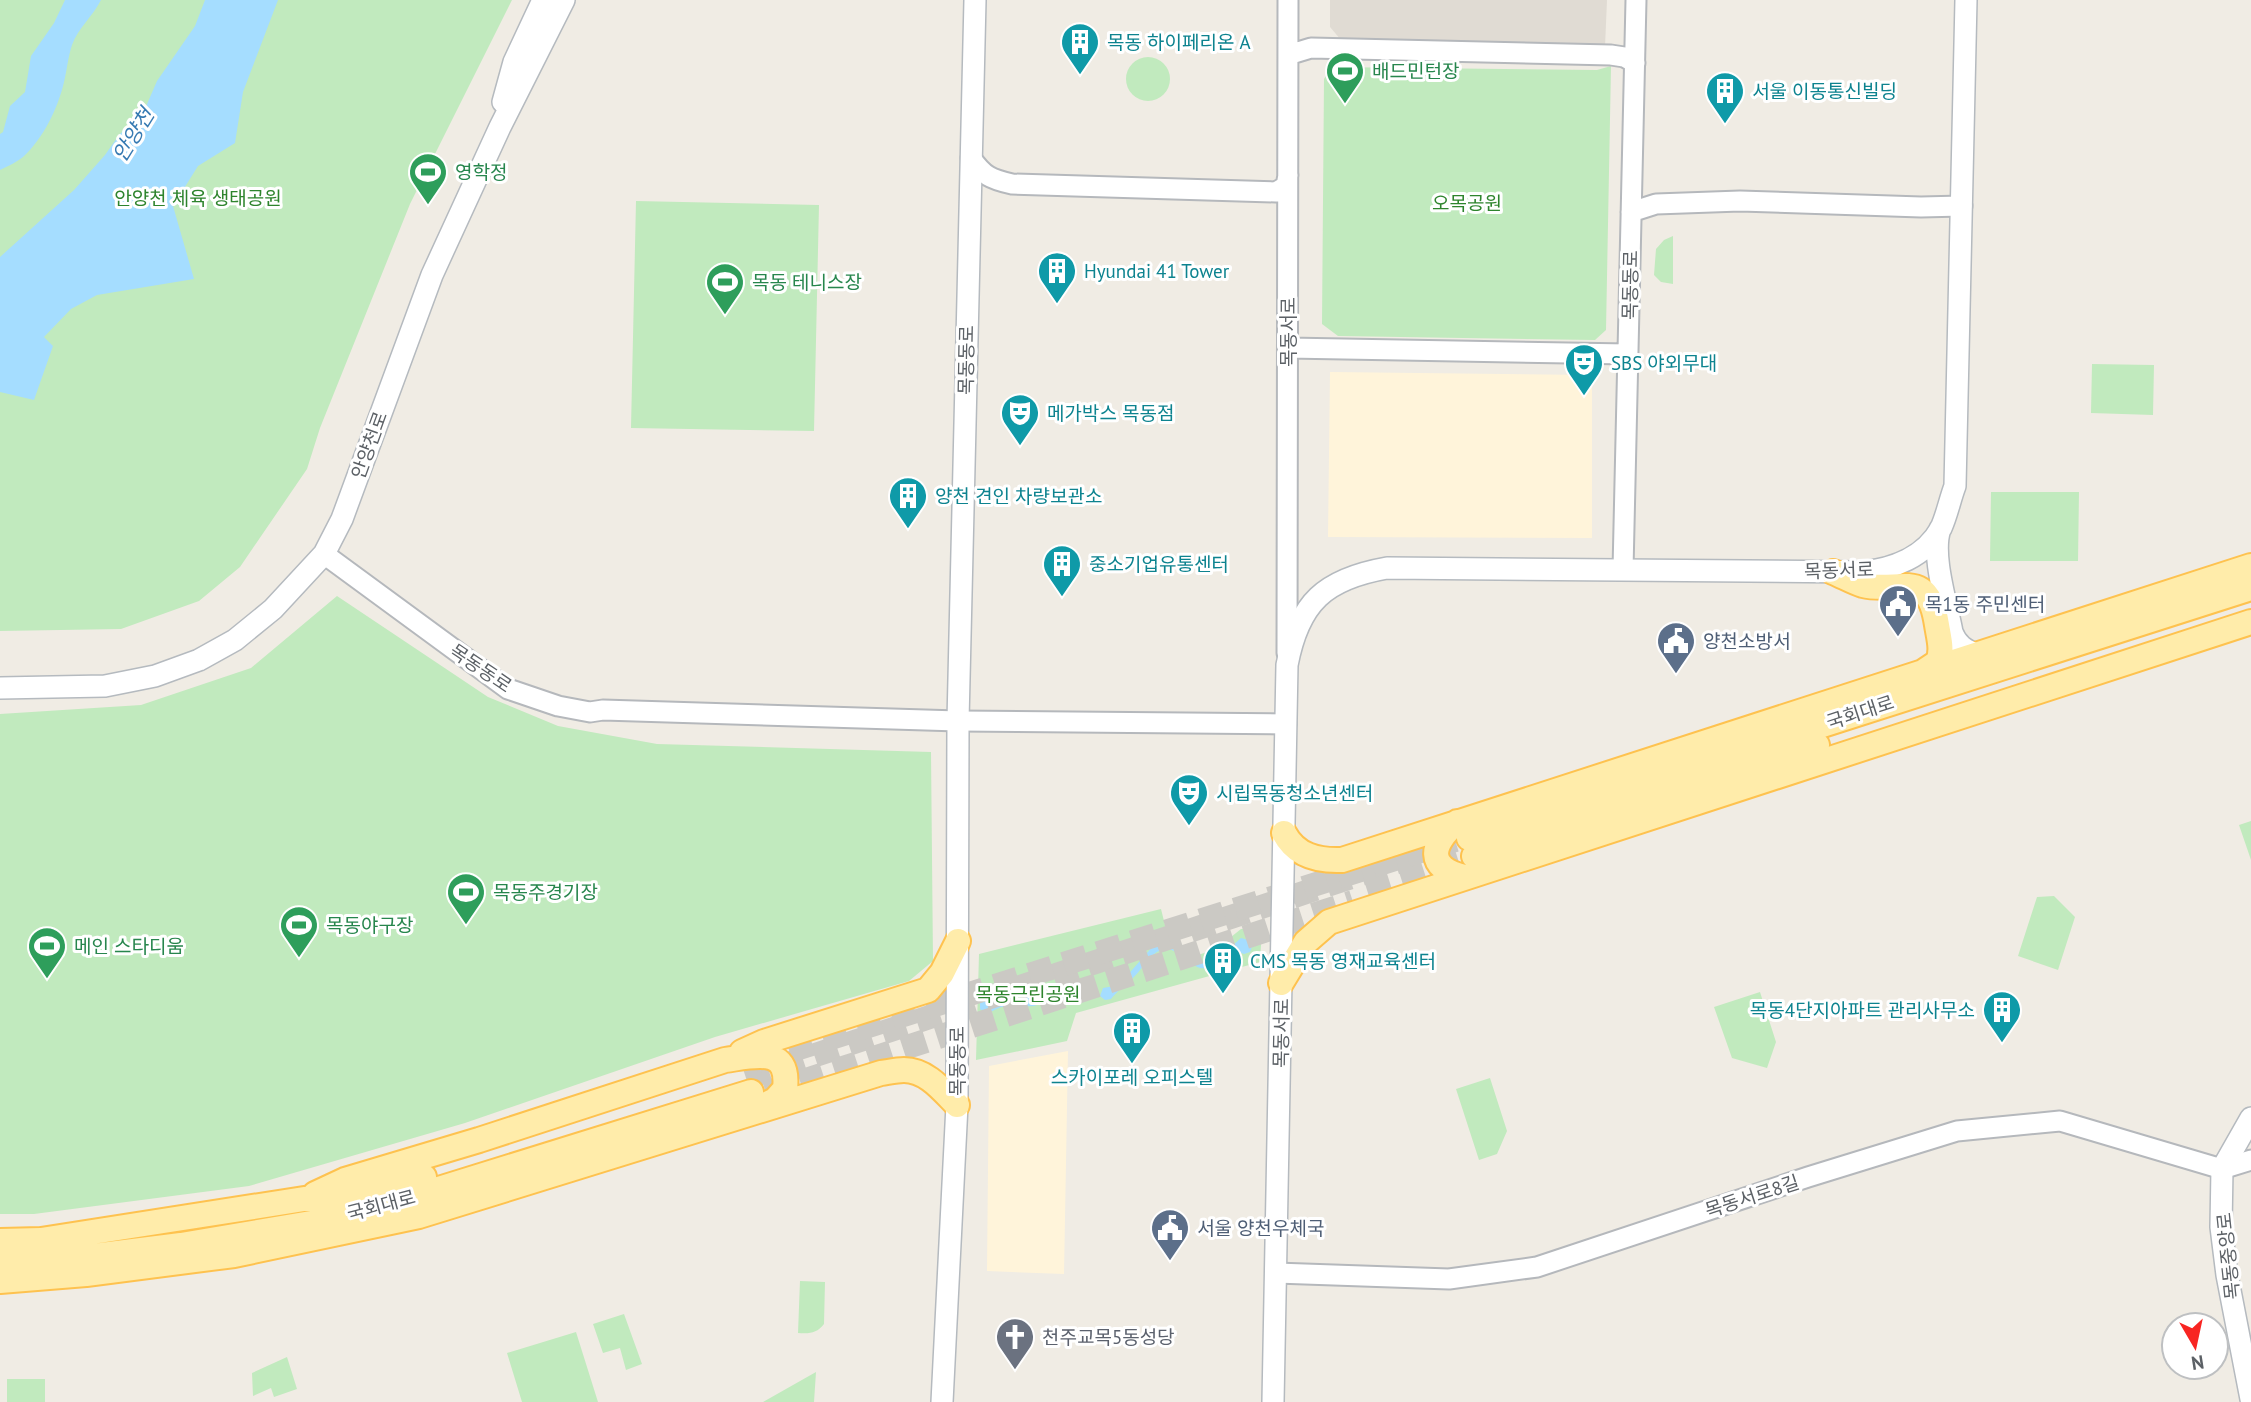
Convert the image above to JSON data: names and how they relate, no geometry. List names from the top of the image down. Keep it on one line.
{"streets":{"main road":["목동동로","목동서로","안양천로","국회대로","목동중앙로"],"street":["목동서로8길"]},"crossings":[["목동동로","목동서로"],["목동동로","안양천로"],["목동서로","목동서로8길"],["목동서로8길","목동중앙로"]],"water":["안양천"],"parks":["안양천 체육 생태공원","오목공원","목동근린공원"],"places":{"building":["목동 하이페리온 A","서울 이동통신빌딩","Hyundai 41 Tower","양천 견인 차량보관소","중소기업유통센터","CMS 목동 영재교육센터","목동4단지아파트 관리사무소","스카이포레 오피스텔"],"sports":["배드민턴장","영학정","목동 테니스장","목동주경기장","목동야구장","메인 스타디움"],"theatre":["SBS 야외무대","메가박스 목동점","시립목동청소년센터"],"public building":["목1동 주민센터","양천소방서","서울 양천우체국"],"church":["천주교목5동성당"]},"north":"bottom"}
